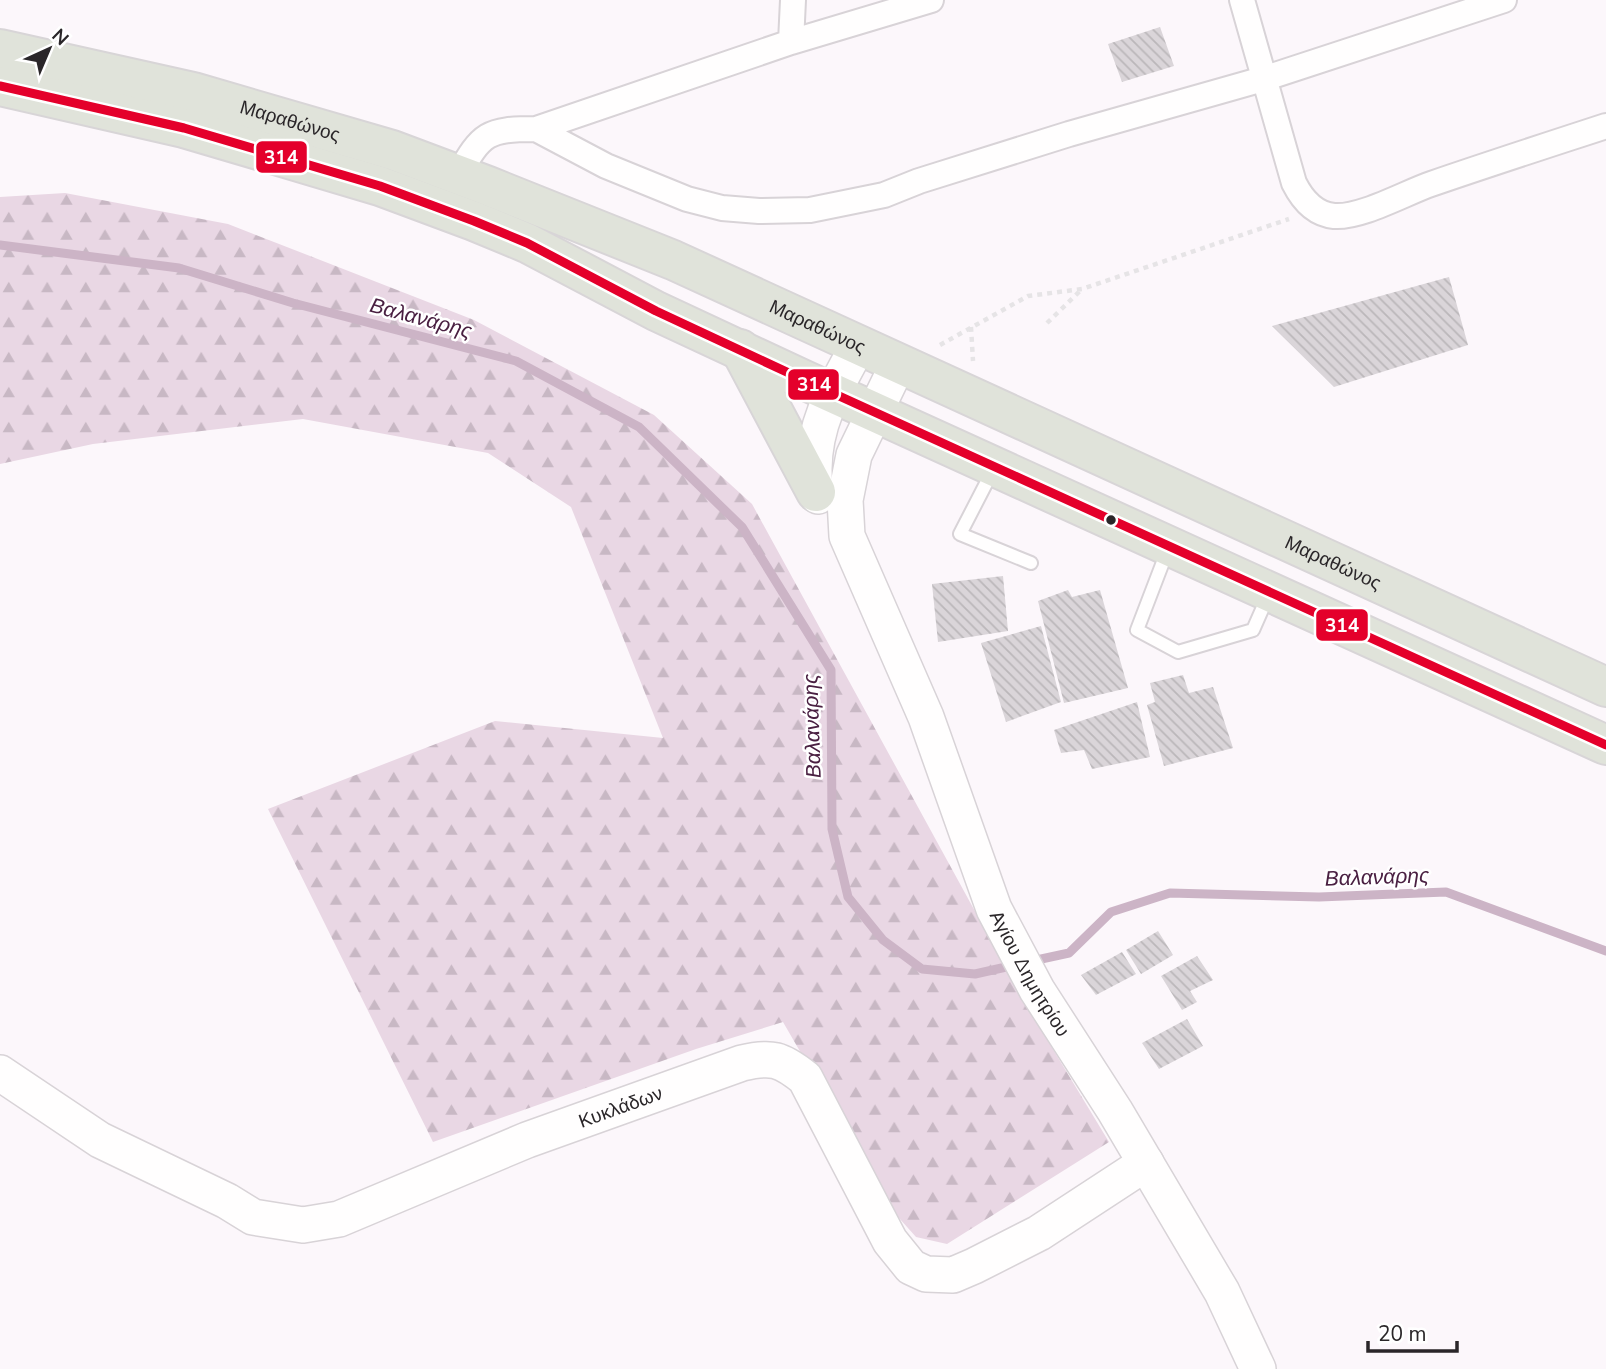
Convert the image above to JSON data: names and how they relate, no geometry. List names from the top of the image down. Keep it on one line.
{"streets":{"main road":["Μαραθώνος"],"street":["Αγίου Δημητρίου","Κυκλάδων"]},"crossings":[["Μαραθώνος","Αγίου Δημητρίου"],["Αγίου Δημητρίου","Κυκλάδων"]],"water":["Βαλανάρης"],"lines":["transit line 314"],"scale_bar":"20 m","north":"top right"}
